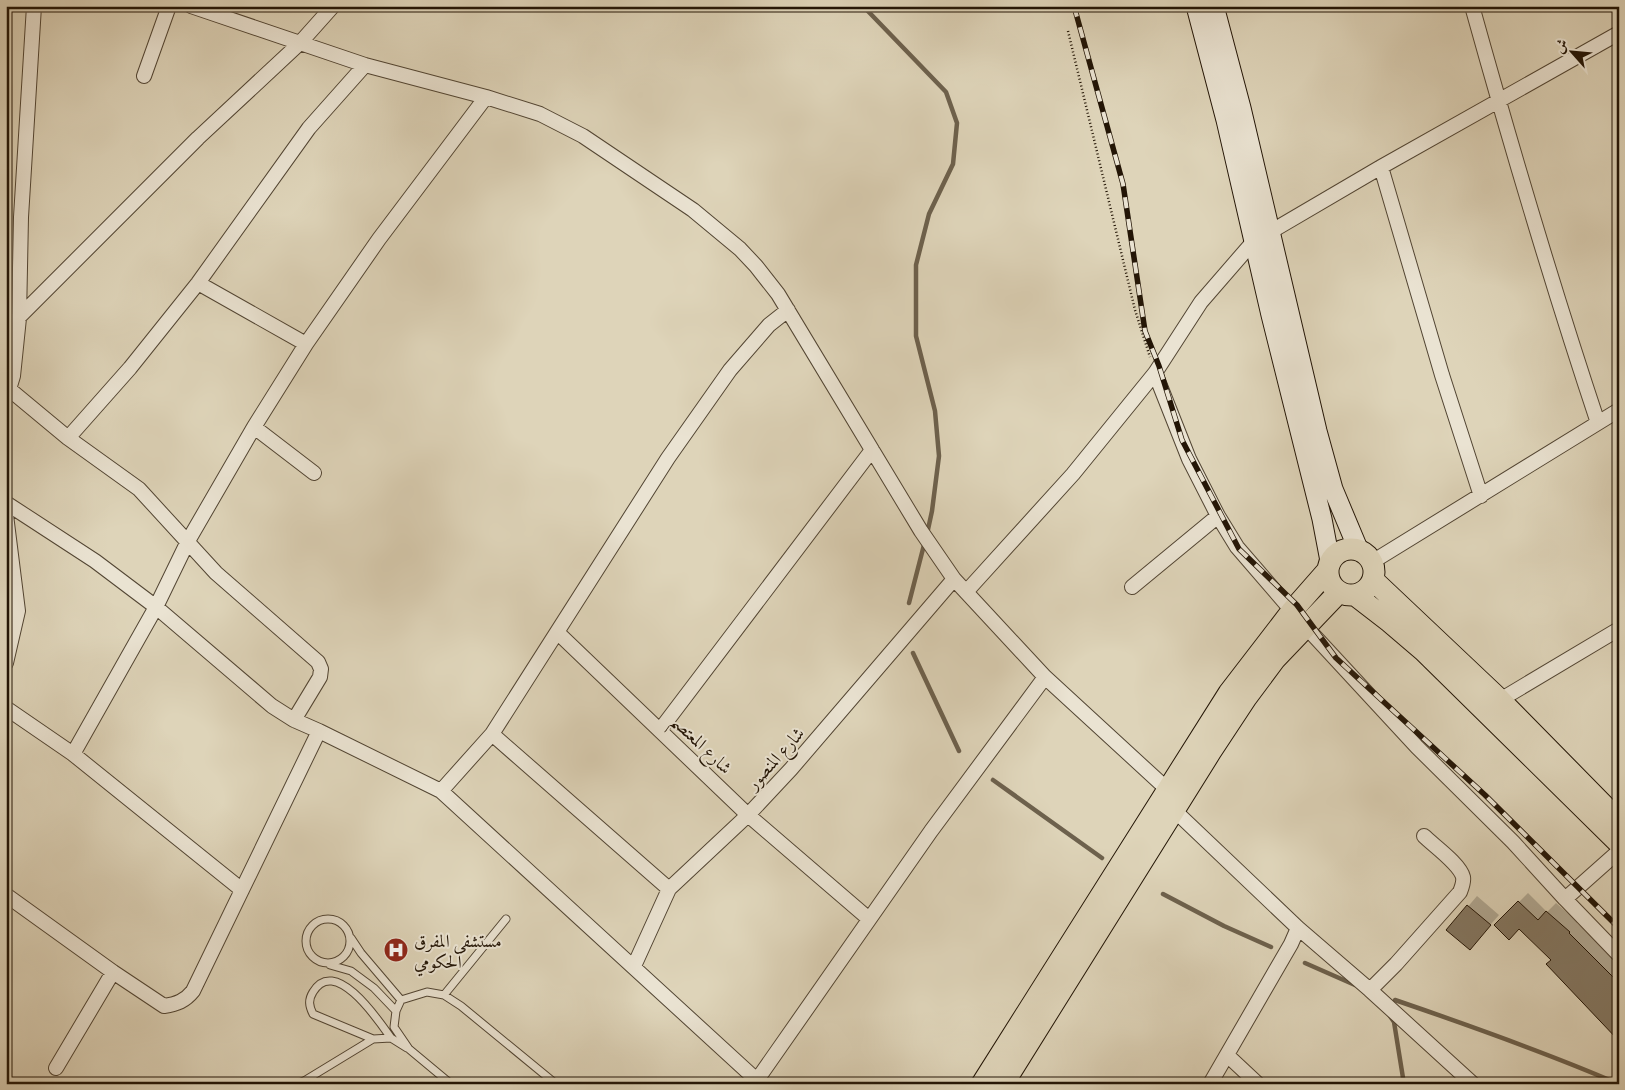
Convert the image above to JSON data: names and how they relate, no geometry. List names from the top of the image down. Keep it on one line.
{"streets":{"street":["شارع المعتصم","شارع المنصور"]},"crossings":[["شارع المعتصم","شارع المنصور"]],"places":{"hospital":["مستشفى المفرق الحكومي"]},"north":"top left"}
